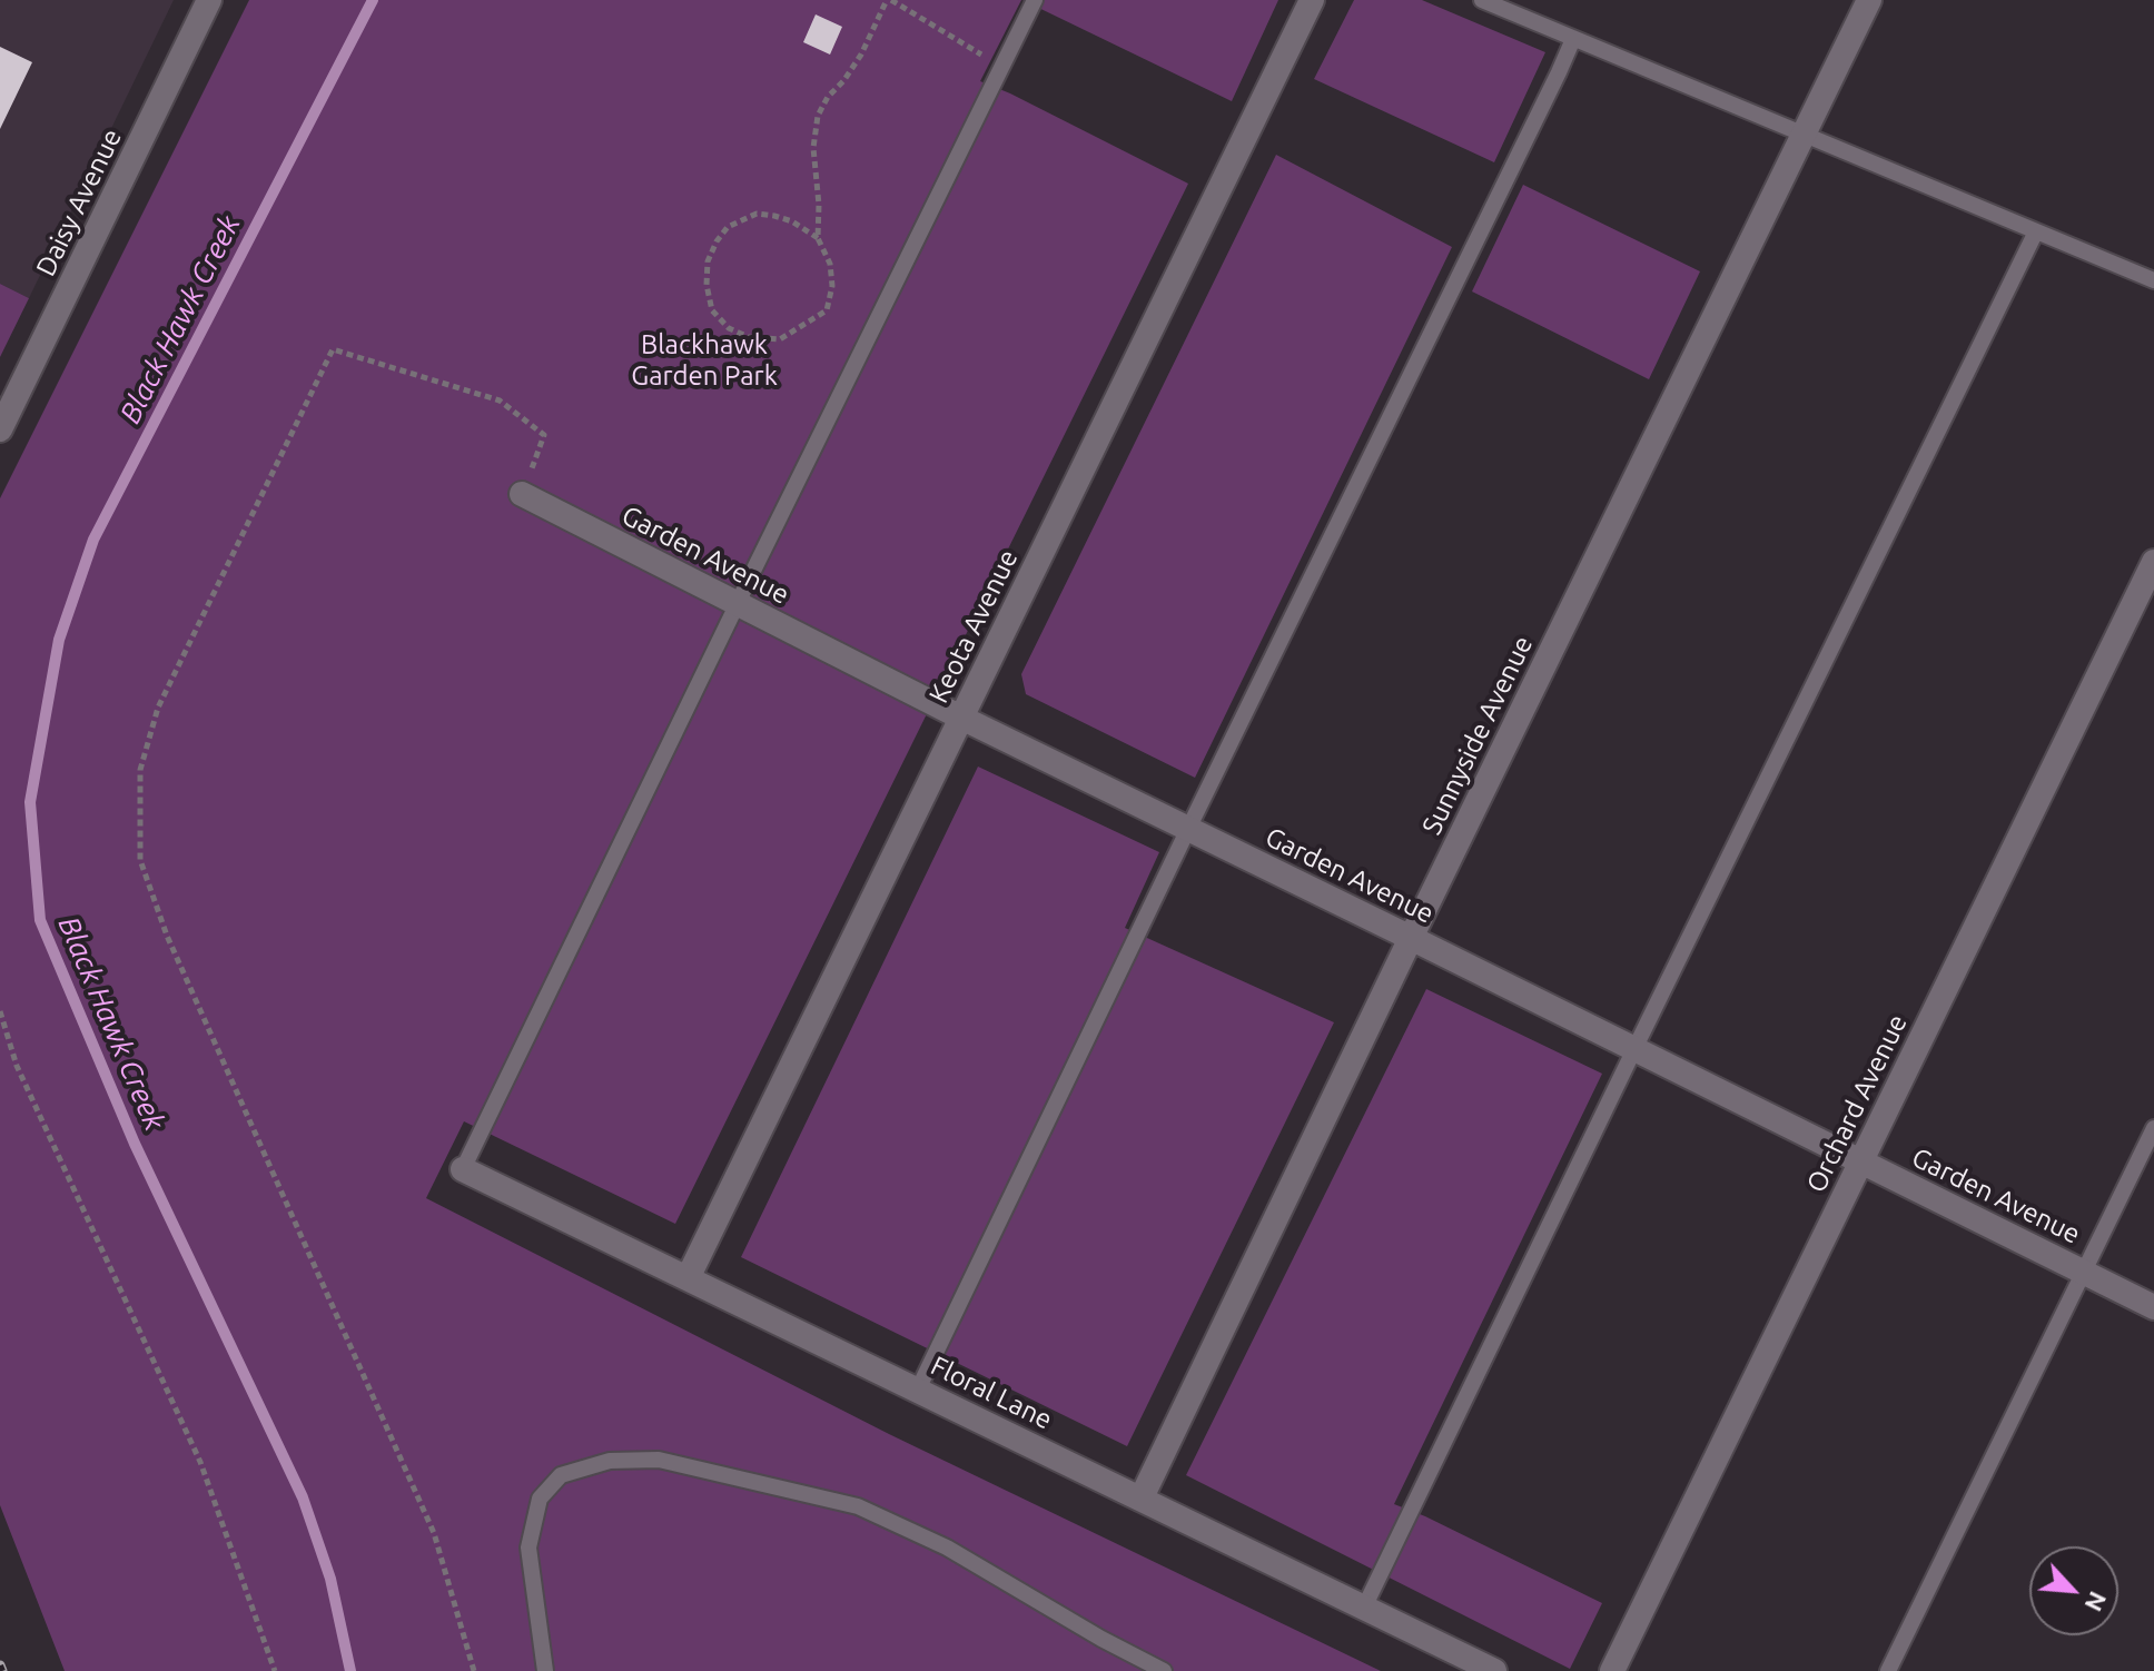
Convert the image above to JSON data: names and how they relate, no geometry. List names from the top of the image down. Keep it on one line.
{"streets":{"street":["Daisy Avenue","Garden Avenue","Keota Avenue","Sunnyside Avenue","Orchard Avenue","Floral Lane"]},"crossings":[["Garden Avenue","Keota Avenue"],["Garden Avenue","Sunnyside Avenue"],["Garden Avenue","Orchard Avenue"],["Keota Avenue","Floral Lane"],["Sunnyside Avenue","Floral Lane"]],"water":["Black Hawk Creek"],"parks":["Blackhawk Garden Park"],"north":"bottom right"}
